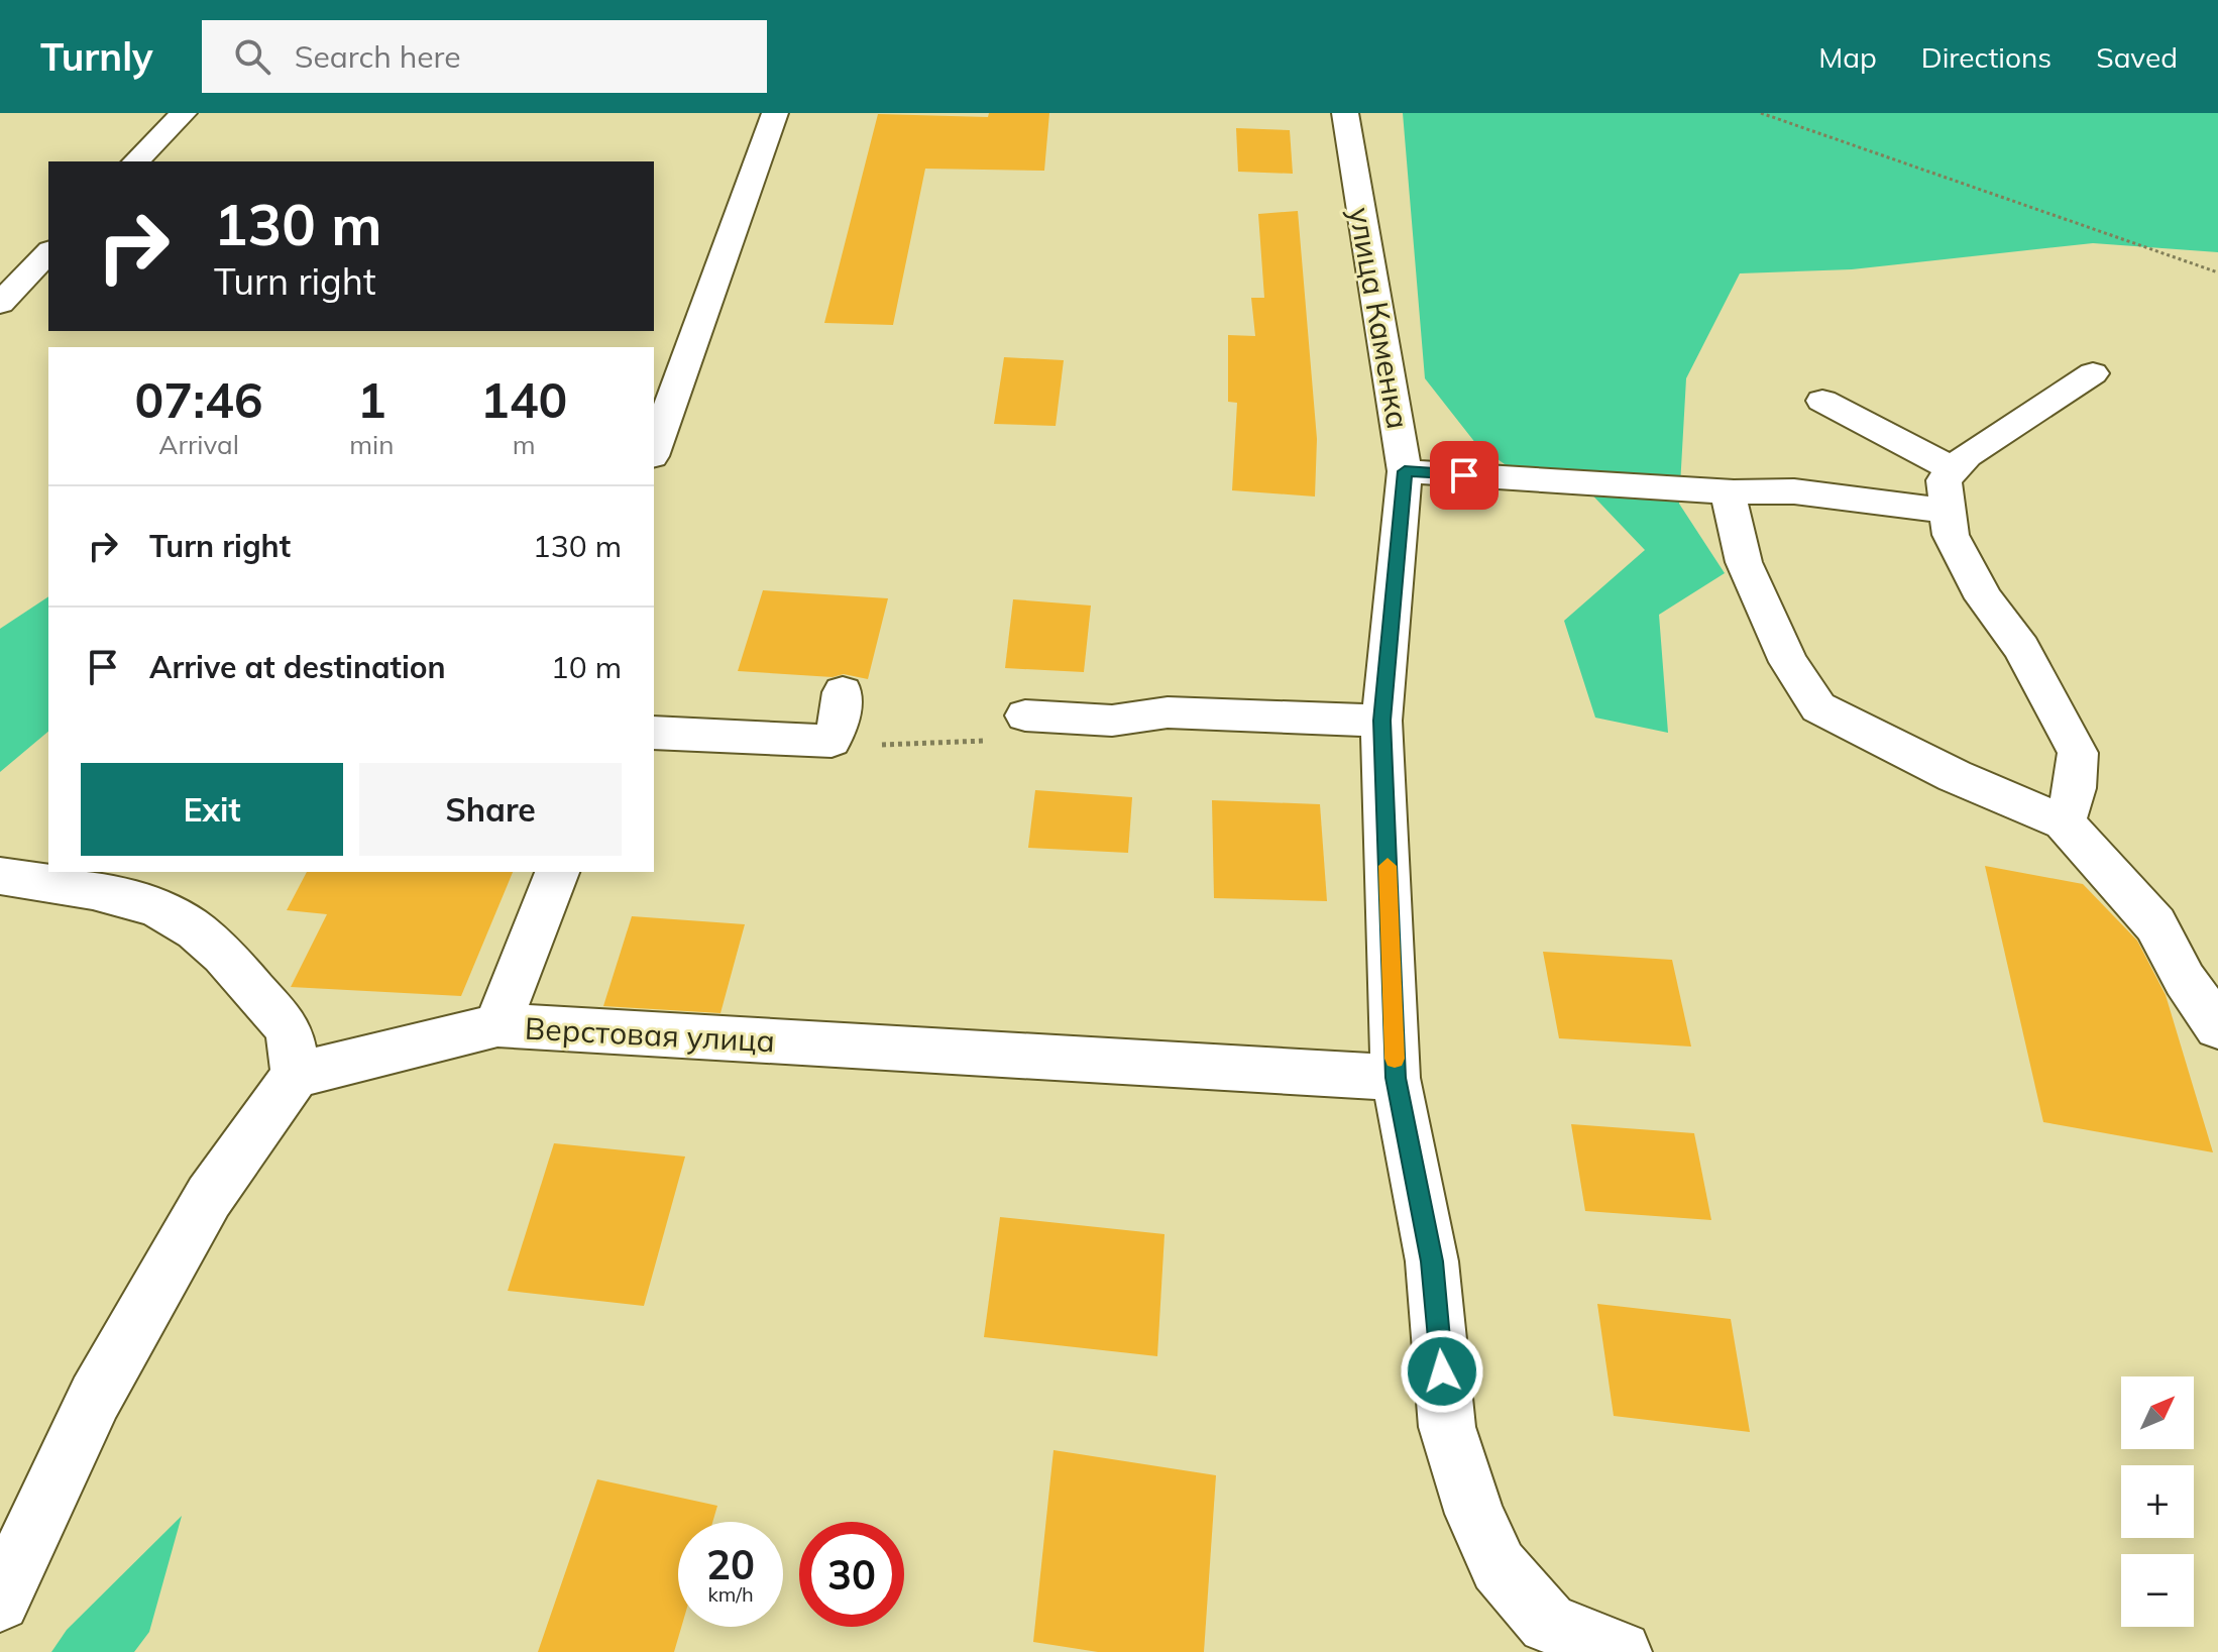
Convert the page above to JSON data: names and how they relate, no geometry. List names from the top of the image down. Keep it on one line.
{"streets":{"street":["улица Каменка","Верстовая улица"]},"crossings":[["улица Каменка","Верстовая улица"]],"north":"top right","page":{"header":"Turnly","search":"Search here","nav":["Map","Directions","Saved"],"turn":["130 m","Turn right"],"eta":["07:46","Arrival","1","min","140","m"],"list":[{"name":"Turn right","value":"130 m"},{"name":"Arrive at destination","value":"10 m"}],"buttons":["Exit","Share"],"map_buttons":["+","−"],"speed":"20 km/h","limit":"30"}}
